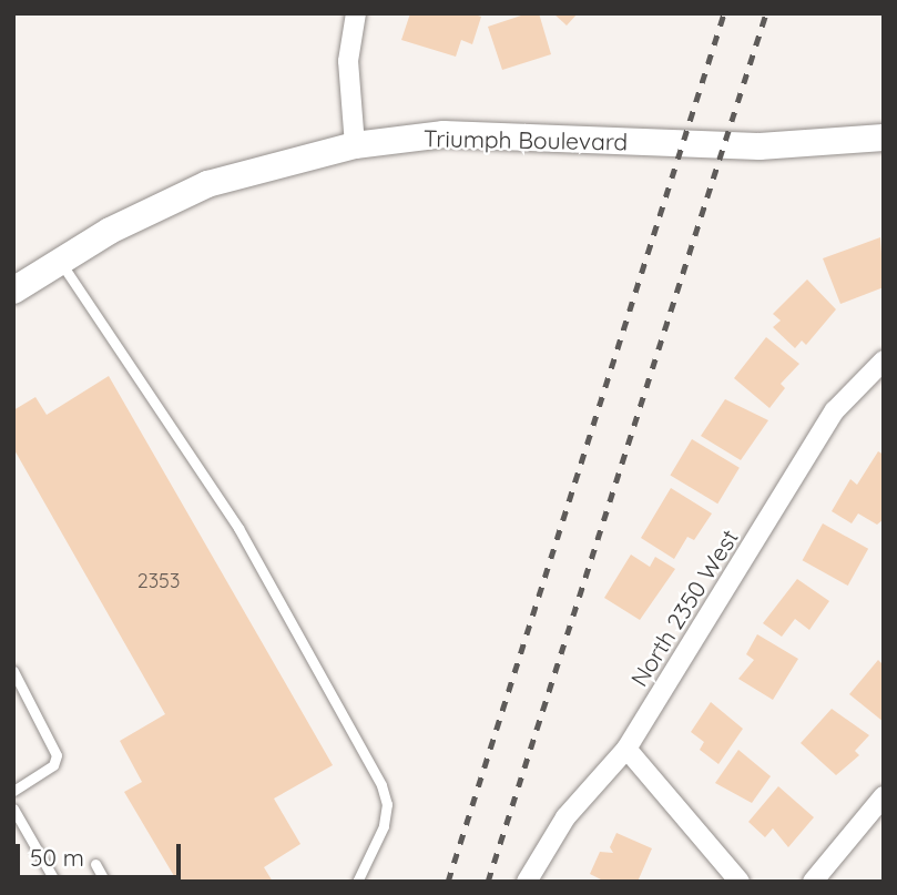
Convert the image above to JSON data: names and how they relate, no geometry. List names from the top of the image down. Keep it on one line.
{"streets":{"main road":["Triumph Boulevard"],"street":["North 2350 West"]},"house_numbers":["2353"],"scale_bar":"50 m"}
